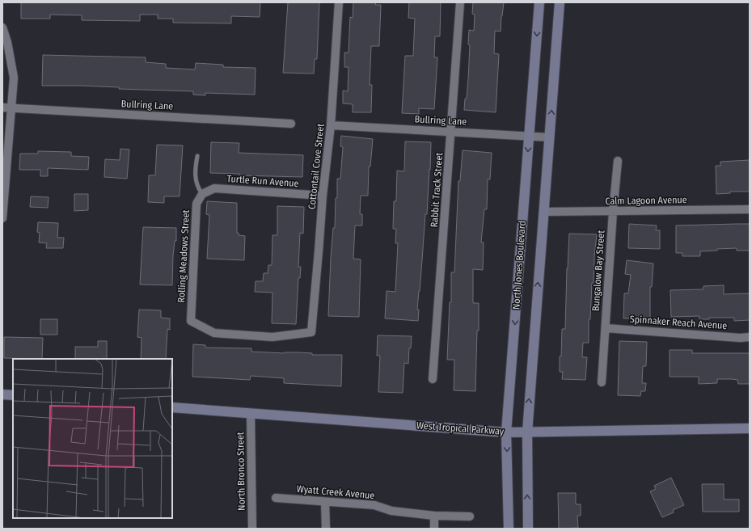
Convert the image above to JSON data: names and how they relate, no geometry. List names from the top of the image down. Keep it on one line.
{"streets":{"main road":["North Jones Boulevard","West Tropical Parkway"],"street":["Bullring Lane","Cottontail Cove Street","Turtle Run Avenue","Rabbit Track Street","Calm Lagoon Avenue","Rolling Meadows Street","Bungalow Bay Street","Spinnaker Reach Avenue","North Bronco Street","Wyatt Creek Avenue"]},"crossings":[["Bullring Lane","Cottontail Cove Street"],["Bullring Lane","Rabbit Track Street"],["Bullring Lane","North Jones Boulevard"],["Cottontail Cove Street","Turtle Run Avenue"],["Cottontail Cove Street","Rolling Meadows Street"],["Turtle Run Avenue","Rolling Meadows Street"],["Calm Lagoon Avenue","North Jones Boulevard"],["Calm Lagoon Avenue","Bungalow Bay Street"],["North Jones Boulevard","West Tropical Parkway"],["Bungalow Bay Street","Spinnaker Reach Avenue"],["West Tropical Parkway","North Bronco Street"]]}
